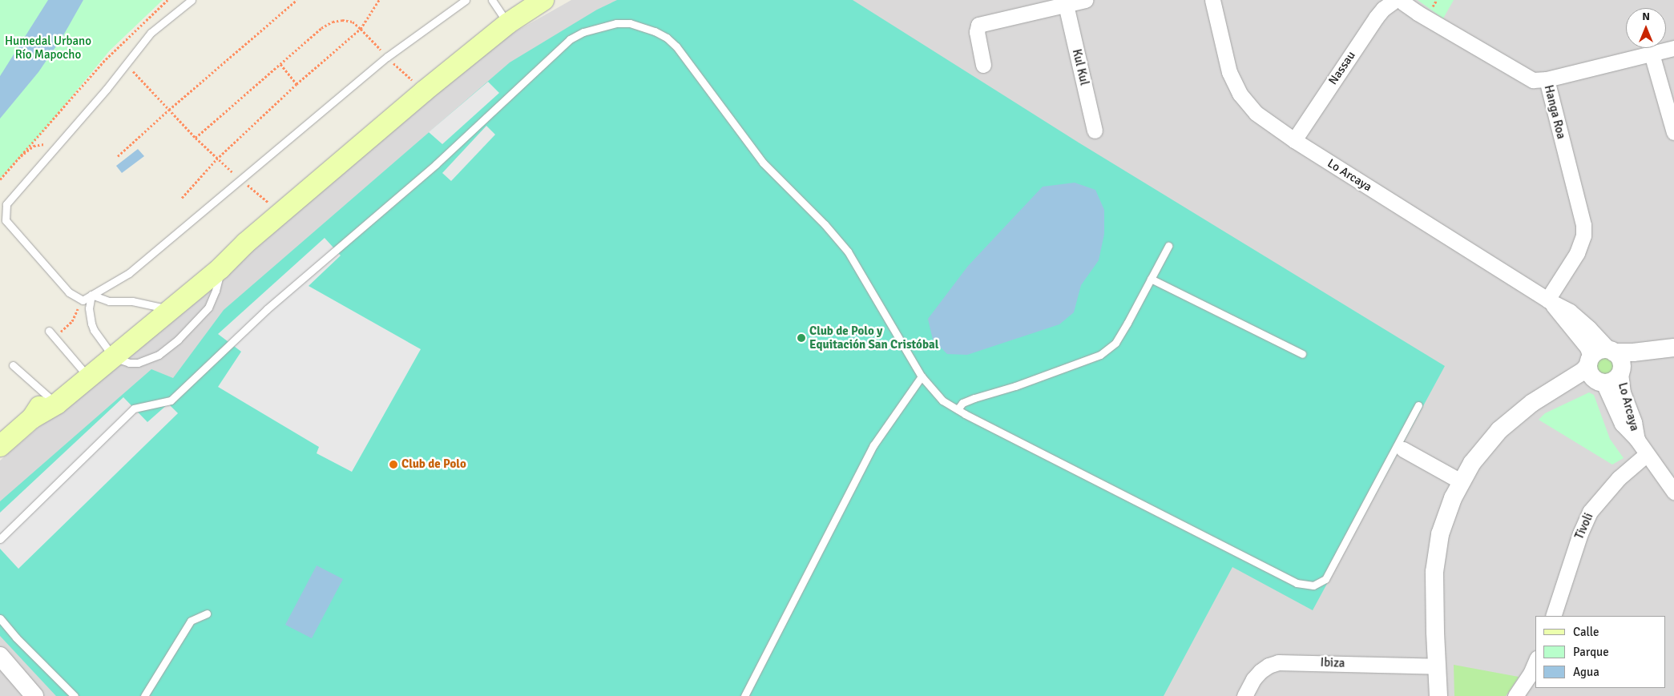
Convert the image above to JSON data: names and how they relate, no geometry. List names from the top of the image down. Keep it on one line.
{"streets":{"street":["Kul Kul","Nassau","Hanga Roa","Lo Arcaya","Tivoli","Ibiza"]},"crossings":[["Nassau","Lo Arcaya"],["Hanga Roa","Lo Arcaya"],["Lo Arcaya","Tivoli"]],"parks":["Humedal Urbano Río Mapocho"],"places":["Club de Polo y Equitación San Cristóbal","Club de Polo"],"legend":["Calle","Parque","Agua"],"north":"top"}
